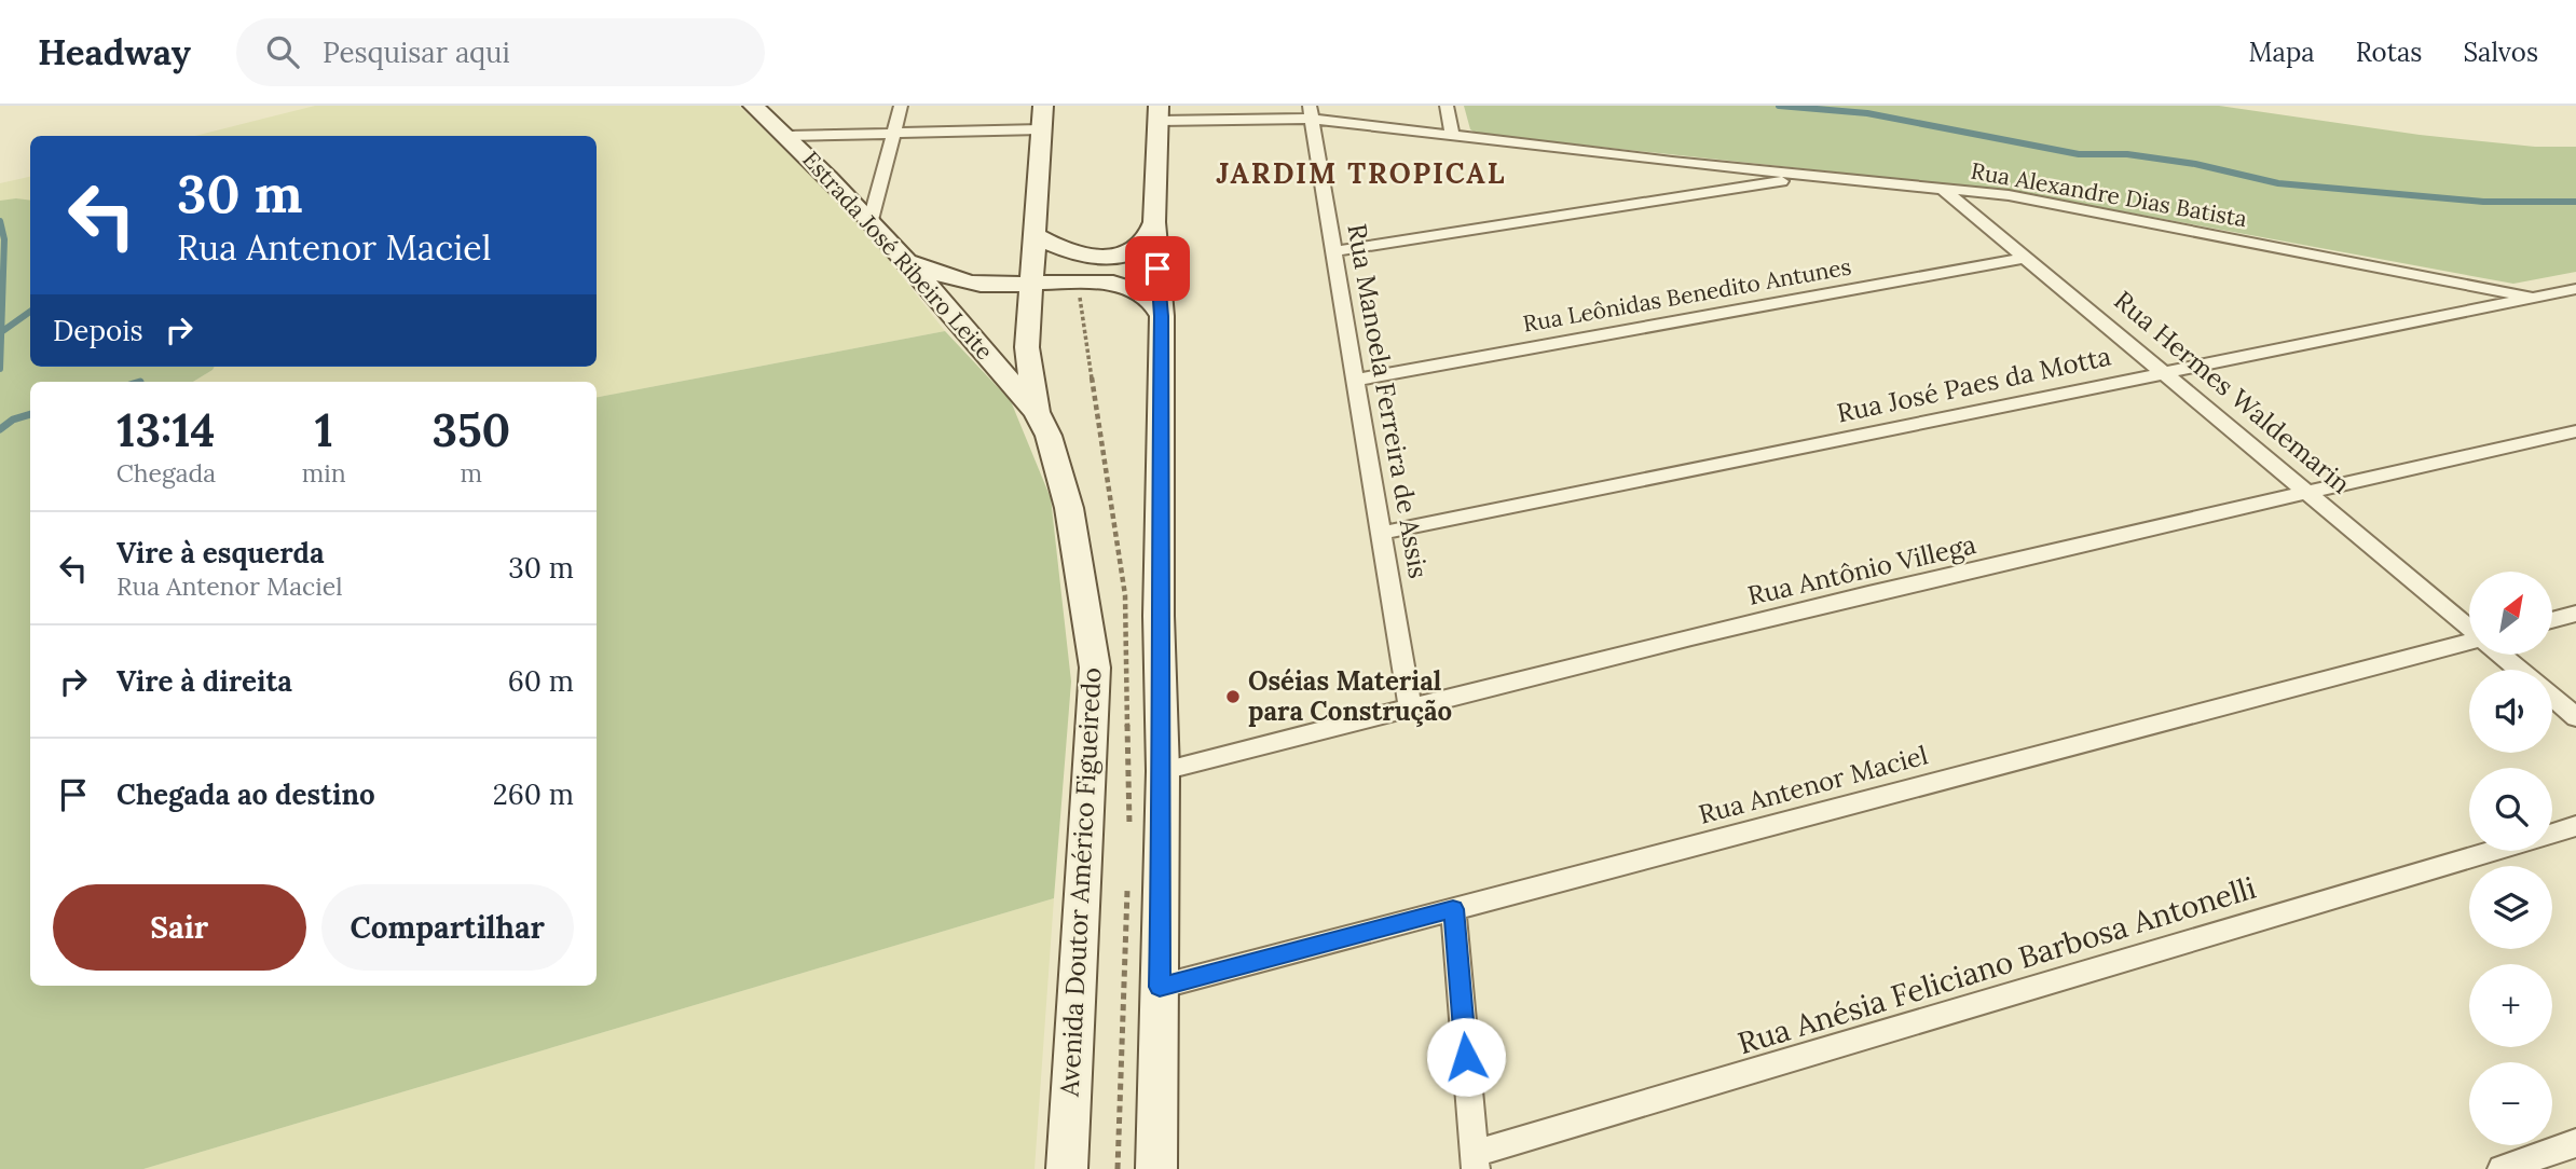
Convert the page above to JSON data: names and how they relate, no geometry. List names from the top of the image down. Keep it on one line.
{"streets":{"main road":["Estrada José Ribeiro Leite","Avenida Doutor Américo Figueiredo"],"street":["Rua Alexandre Dias Batista","Rua Leônidas Benedito Antunes","Rua José Paes da Motta","Rua Hermes Waldemarin","Rua Manoela Ferreira de Assis","Rua Antônio Villega","Rua Antenor Maciel","Rua Anésia Feliciano Barbosa Antonelli"]},"crossings":[["Rua Alexandre Dias Batista","Rua José Paes da Motta"],["Rua Alexandre Dias Batista","Rua Hermes Waldemarin"],["Rua Alexandre Dias Batista","Rua Manoela Ferreira de Assis"],["Estrada José Ribeiro Leite","Avenida Doutor Américo Figueiredo"],["Rua Leônidas Benedito Antunes","Rua Hermes Waldemarin"],["Rua Leônidas Benedito Antunes","Rua Manoela Ferreira de Assis"],["Rua José Paes da Motta","Rua Hermes Waldemarin"],["Rua José Paes da Motta","Rua Manoela Ferreira de Assis"],["Rua Hermes Waldemarin","Rua Antônio Villega"],["Rua Manoela Ferreira de Assis","Rua Antônio Villega"]],"districts":["JARDIM TROPICAL"],"places":["Oséias Material para Construção"],"north":"top right","page":{"header":"Headway","search":"Pesquisar aqui","nav":["Mapa","Rotas","Salvos"],"turn":["30 m","Rua Antenor Maciel"],"then":"Depois","eta":["13:14","Chegada","1","min","350","m"],"list":[{"name":"Vire à esquerda","note":"Rua Antenor Maciel","value":"30 m"},{"name":"Vire à direita","value":"60 m"},{"name":"Chegada ao destino","value":"260 m"}],"map_buttons":["+","−"],"buttons":["Sair","Compartilhar"]}}
